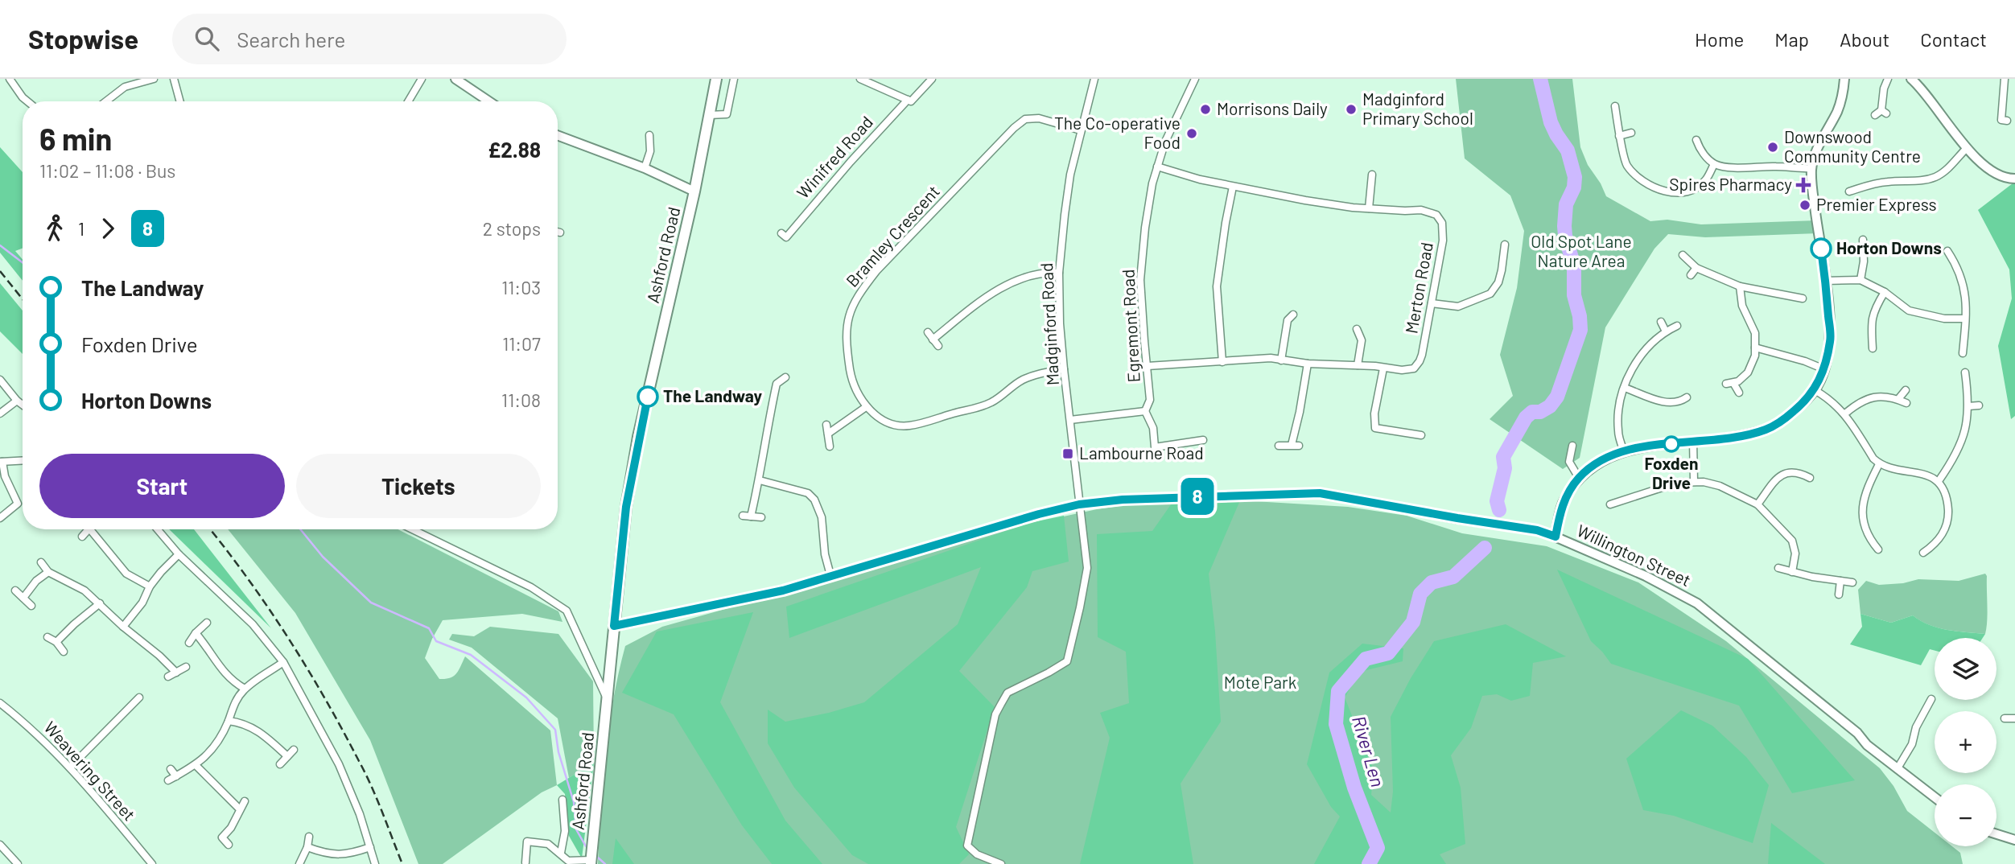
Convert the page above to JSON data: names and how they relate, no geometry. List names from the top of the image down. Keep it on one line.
{"streets":{"main road":["Ashford Road"],"street":["Winifred Road","Bramley Crescent","Merton Road","Madginford Road","Egremont Road","Willington Street","Weavering Street"]},"crossings":[["Bramley Crescent","Madginford Road"],["Ashford Road","Willington Street"],["Merton Road","Egremont Road"],["Madginford Road","Willington Street"]],"water":["River Len"],"parks":["Old Spot Lane Nature Area","Mote Park"],"places":{"other":["Morrisons Daily","Madginford Primary School","The Co-operative Food","Downswood Community Centre","Premier Express","Horton Downs","The Landway","Foxden Drive"],"health":["Spires Pharmacy"],"transit":["Lambourne Road"]},"lines":["bus line 8"],"page":{"header":"Stopwise","search":"Search here","nav":["Home","Map","About","Contact"],"on_map":"8","heading":["6 min","11:02 – 11:08 · Bus","£2.88"],"legs":["1","8","2 stops"],"list":[{"name":"The Landway","value":"11:03"},{"name":"Foxden Drive","value":"11:07"},{"name":"Horton Downs","value":"11:08"}],"buttons":["Start","Tickets"],"map_buttons":["+","−"]}}
